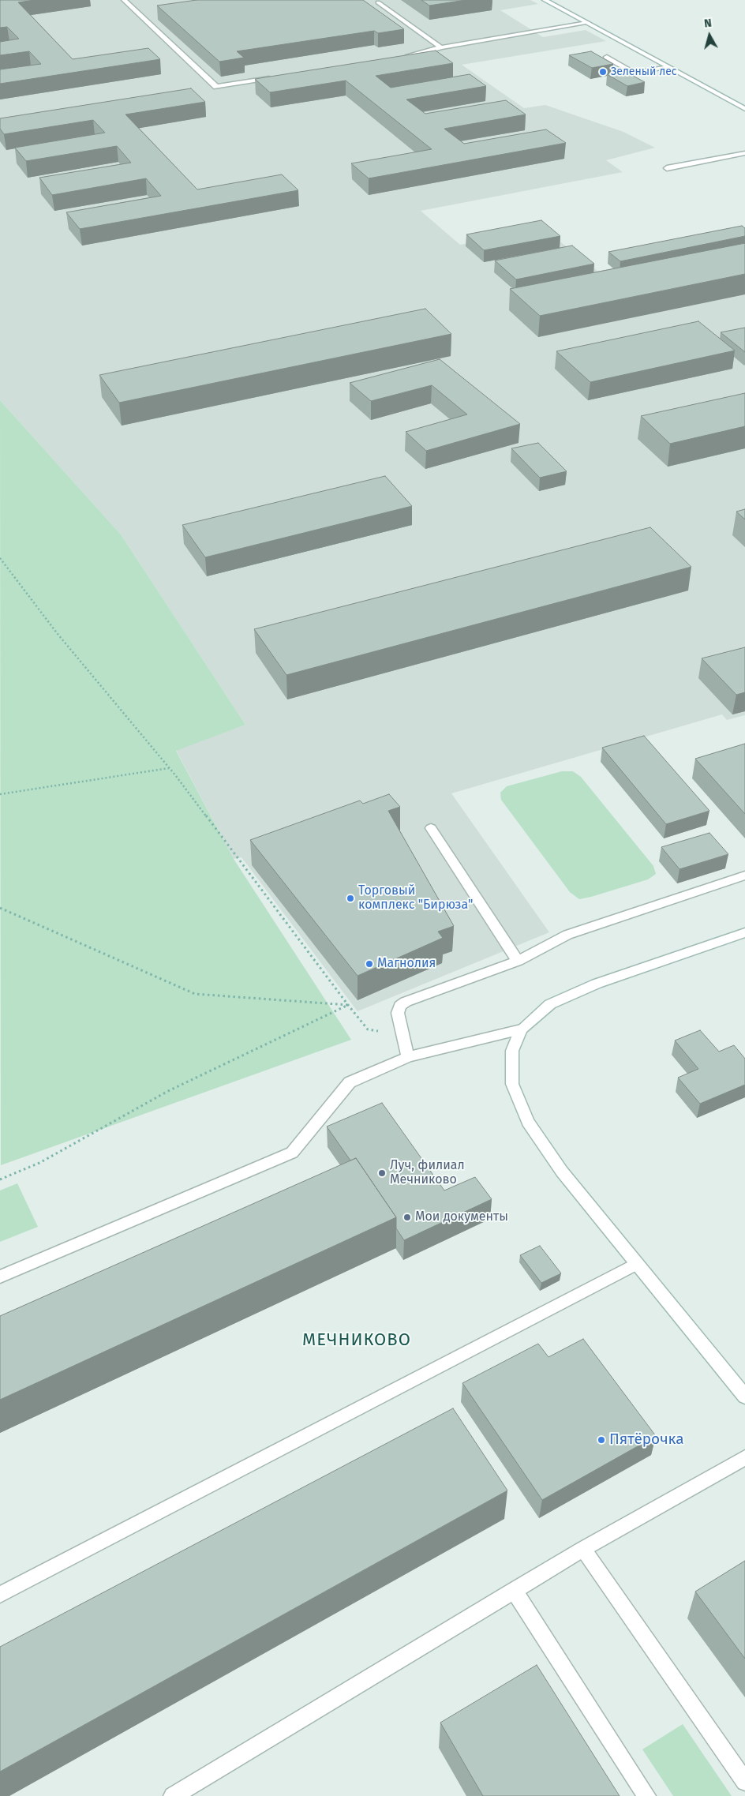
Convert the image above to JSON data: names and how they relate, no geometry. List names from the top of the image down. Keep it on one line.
{"districts":["МЕЧНИКОВО"],"places":["Зеленый лес","Торговый комплекс \"Бирюза\"","Магнолия","Луч, филиал Мечниково","Мои документы","Пятёрочка"],"north":"top"}
